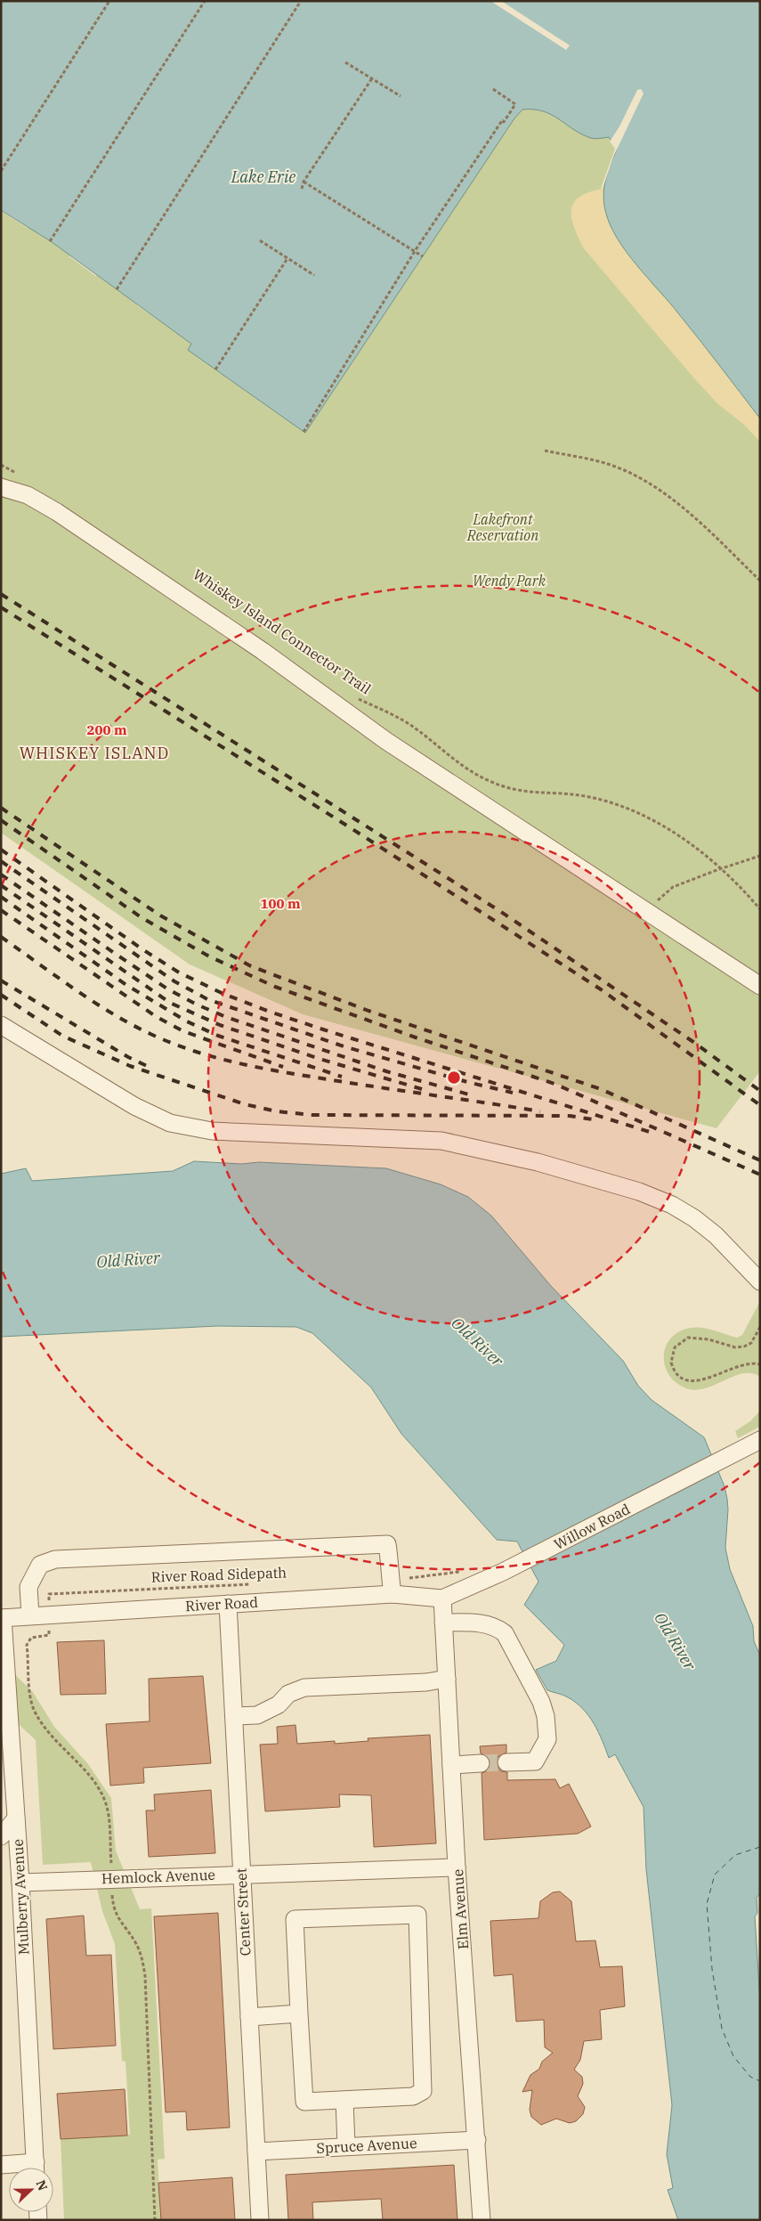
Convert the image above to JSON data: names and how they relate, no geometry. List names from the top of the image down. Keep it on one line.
{"streets":{"street":["Willow Road","River Road","Hemlock Avenue","Mulberry Avenue","Elm Avenue","Center Street","Spruce Avenue"],"path":["Whiskey Island Connector Trail","River Road Sidepath"]},"crossings":[["Willow Road","River Road"],["Willow Road","Elm Avenue"],["River Road","Mulberry Avenue"],["River Road","Elm Avenue"],["River Road","Center Street"],["Hemlock Avenue","Mulberry Avenue"],["Hemlock Avenue","Elm Avenue"],["Hemlock Avenue","Center Street"],["Elm Avenue","Spruce Avenue"],["Center Street","Spruce Avenue"]],"districts":["WHISKEY ISLAND"],"water":["Lake Erie","Old River"],"parks":["Lakefront Reservation","Wendy Park"],"north":"right","rings":["200 m","100 m"]}
